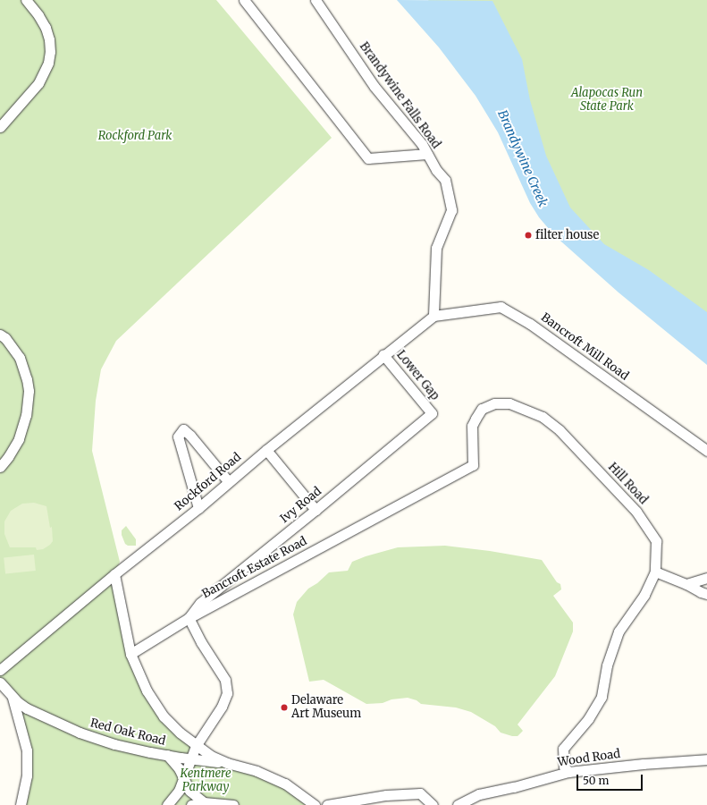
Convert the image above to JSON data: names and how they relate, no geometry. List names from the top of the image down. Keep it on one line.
{"streets":{"street":["Brandywine Falls Road","Bancroft Mill Road","Lower Gap","Rockford Road","Hill Road","Ivy Road","Bancroft Estate Road","Red Oak Road","Wood Road"]},"crossings":[["Brandywine Falls Road","Bancroft Mill Road"],["Brandywine Falls Road","Rockford Road"],["Bancroft Mill Road","Rockford Road"],["Lower Gap","Rockford Road"],["Lower Gap","Ivy Road"],["Hill Road","Bancroft Estate Road"],["Hill Road","Wood Road"],["Ivy Road","Bancroft Estate Road"]],"water":["Brandywine Creek"],"parks":["Alapocas Run State Park","Rockford Park","Kentmere Parkway"],"places":["filter house","Delaware Art Museum"],"scale_bar":"50 m"}
